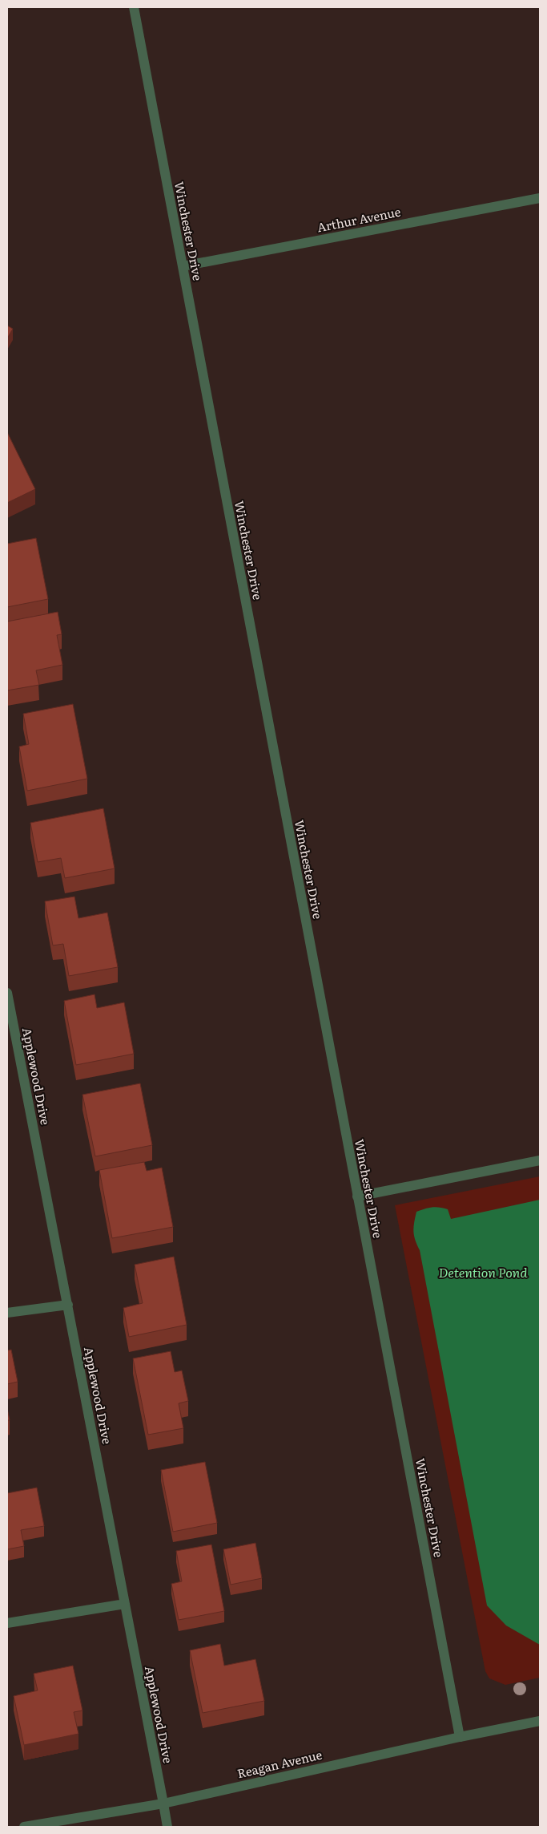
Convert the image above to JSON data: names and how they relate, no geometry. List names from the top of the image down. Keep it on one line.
{"streets":{"street":["Arthur Avenue","Winchester Drive","Applewood Drive","Reagan Avenue"]},"crossings":[["Arthur Avenue","Winchester Drive"],["Winchester Drive","Reagan Avenue"],["Applewood Drive","Reagan Avenue"]],"water":["Detention Pond"]}
